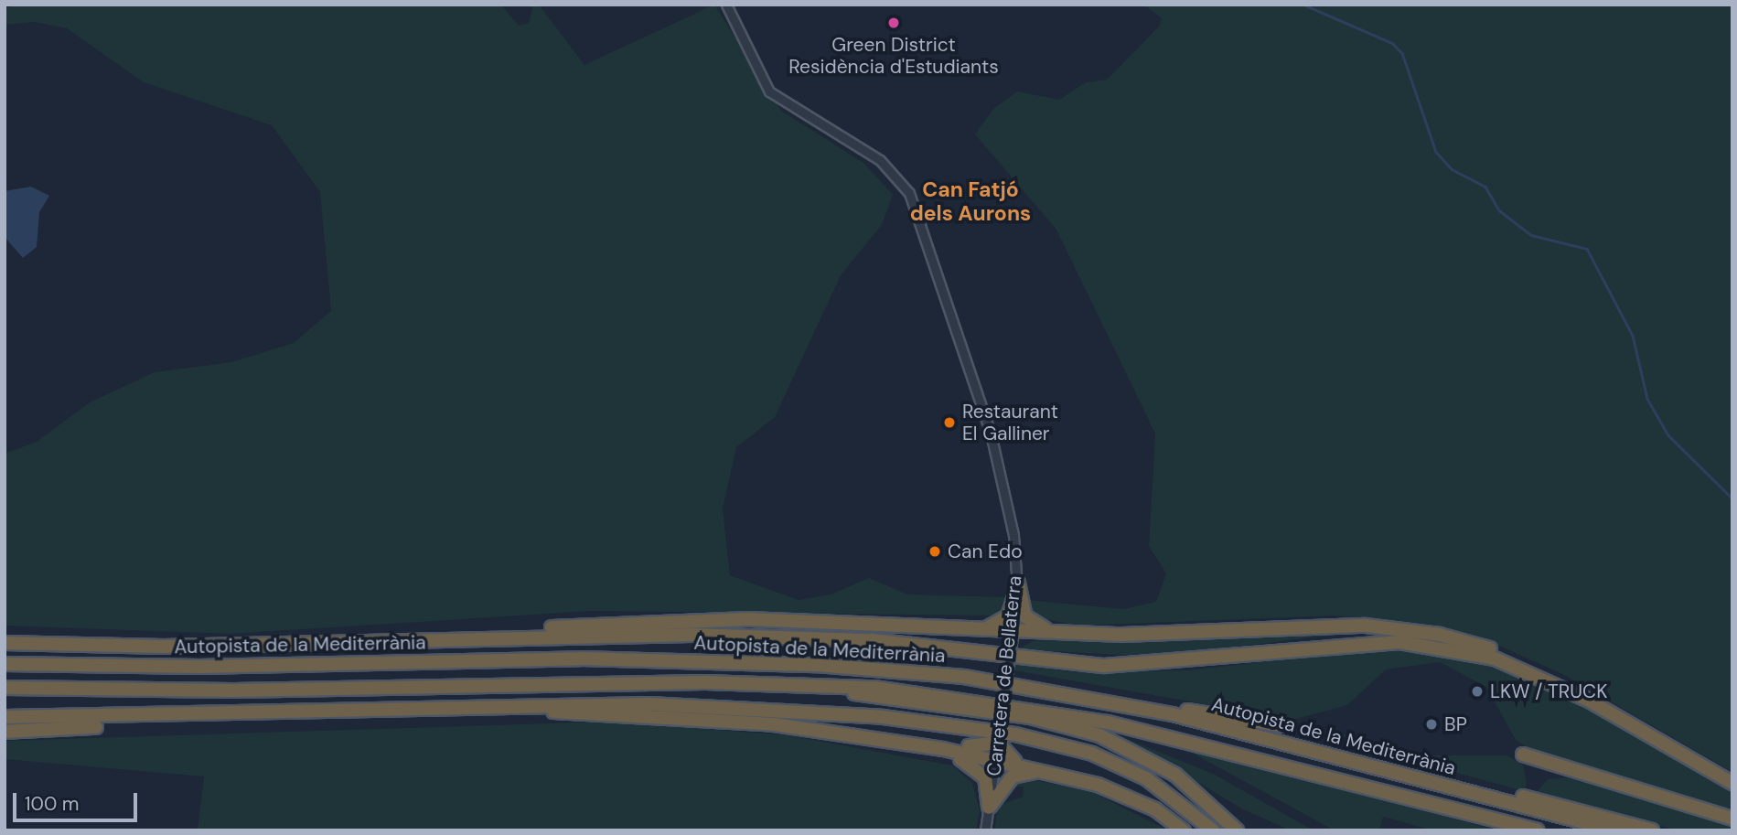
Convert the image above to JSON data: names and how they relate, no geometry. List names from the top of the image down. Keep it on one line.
{"streets":{"highway":["Autopista de la Mediterrània"],"street":["Carretera de Bellaterra"]},"districts":["Can Fatjó dels Aurons"],"places":["Green District Residència d'Estudiants","Restaurant El Galliner","Can Edo","LKW / TRUCK","BP"],"scale_bar":"100 m"}
